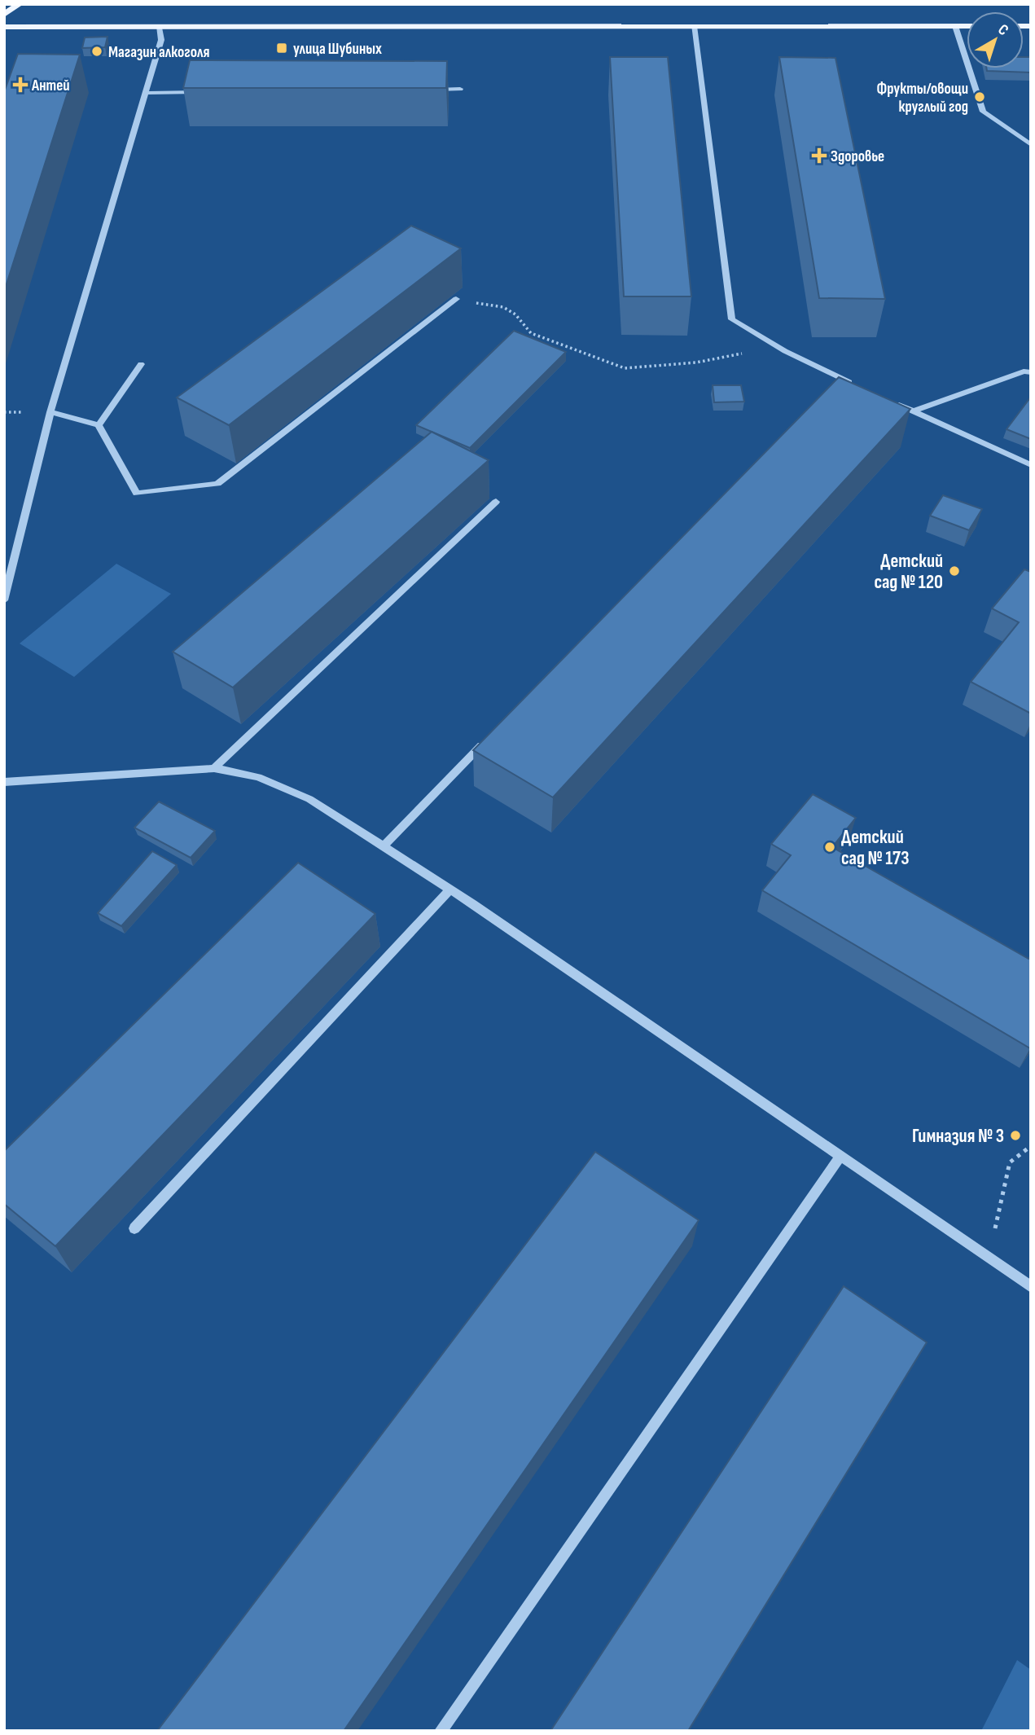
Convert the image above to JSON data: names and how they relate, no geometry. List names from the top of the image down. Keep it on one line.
{"places":{"transit":["улица Шубиных"],"other":["Магазин алкоголя","Фрукты/овощи круглый год","Детский сад № 120","Детский сад № 173","Гимназия № 3"],"health":["Антей","Здоровье"]},"north":"top right"}
